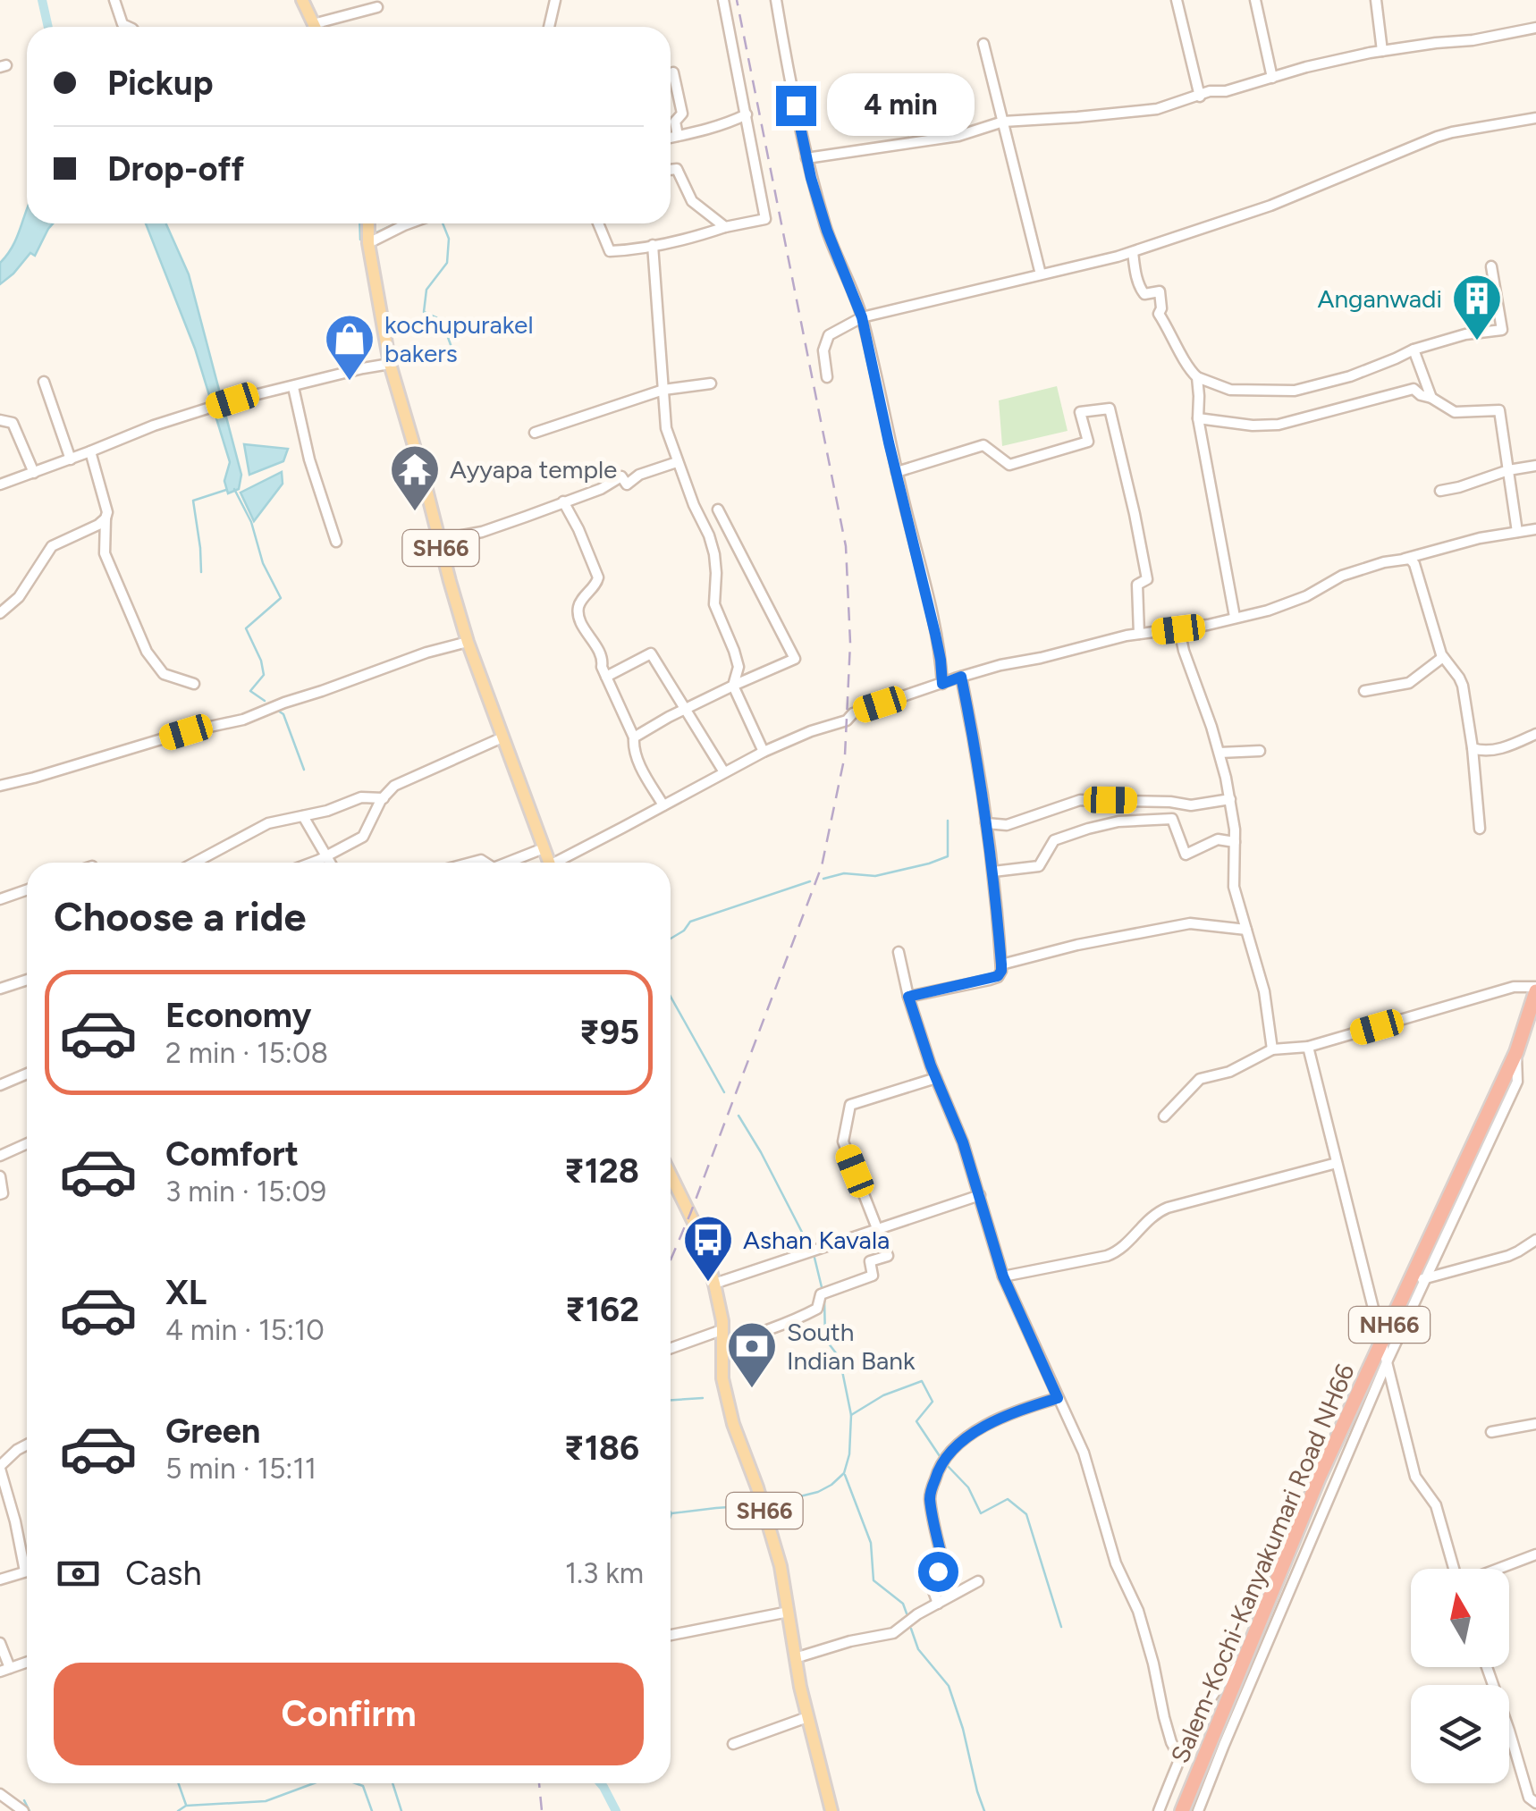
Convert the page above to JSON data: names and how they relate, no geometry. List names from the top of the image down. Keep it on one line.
{"streets":{"highway":["NH66","Salem-Kochi-Kanyakumari Road NH66"],"main road":["SH66"]},"places":{"building":["Anganwadi"],"shop":["kochupurakel bakers"],"temple":["Ayyapa temple"],"bus stop":["Ashan Kavala"],"bank":["South Indian Bank"]},"north":"top","page":{"banner":["Pickup","Drop-off"],"bubble":"4 min","heading":"Choose a ride","list":[{"name":"Economy","note":"2 min · 15:08","value":"₹95"},{"name":"Comfort","note":"3 min · 15:09","value":"₹128"},{"name":"XL","note":"4 min · 15:10","value":"₹162"},{"name":"Green","note":"5 min · 15:11","value":"₹186"}],"pay":["Cash","1.3 km"],"buttons":"Confirm"}}
